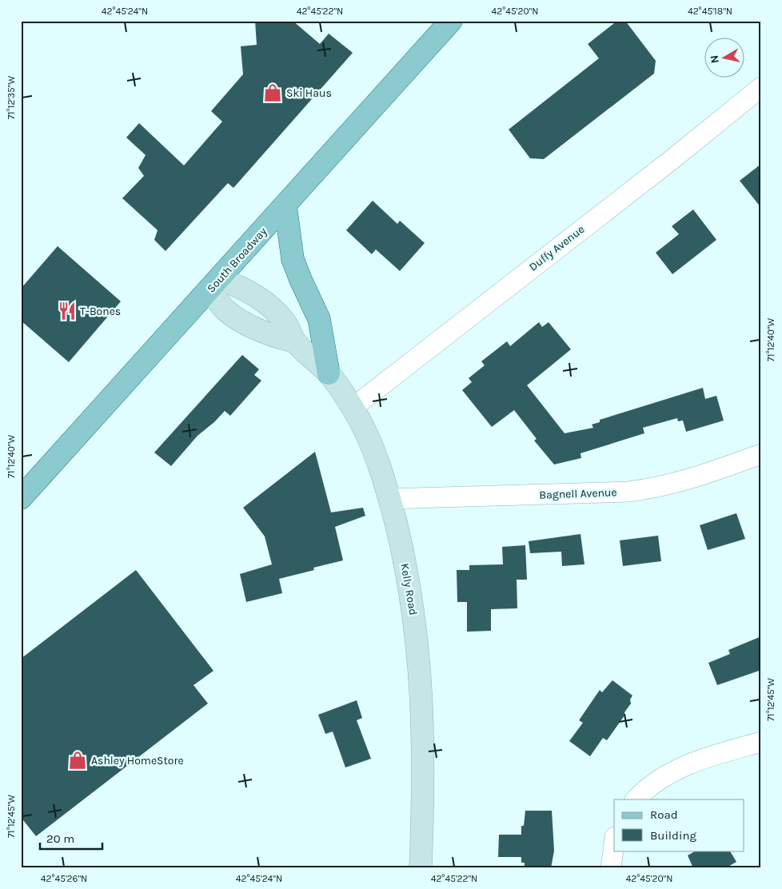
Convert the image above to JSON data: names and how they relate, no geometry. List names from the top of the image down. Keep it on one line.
{"streets":{"main road":["South Broadway"],"street":["Duffy Avenue","Bagnell Avenue","Kelly Road"]},"crossings":[["Duffy Avenue","Kelly Road"],["South Broadway","Kelly Road"],["Bagnell Avenue","Kelly Road"]],"places":{"shop":["Ski Haus","Ashley HomeStore"],"restaurant":["T-Bones"]},"legend":["Road","Building"],"scale_bar":"20 m","north":"left","coordinates":["42°45'24\"N","42°45'22\"N","42°45'20\"N","42°45'18\"N","71°12'35\"W","71°12'40\"W","71°12'45\"W","42°45'26\"N"]}
